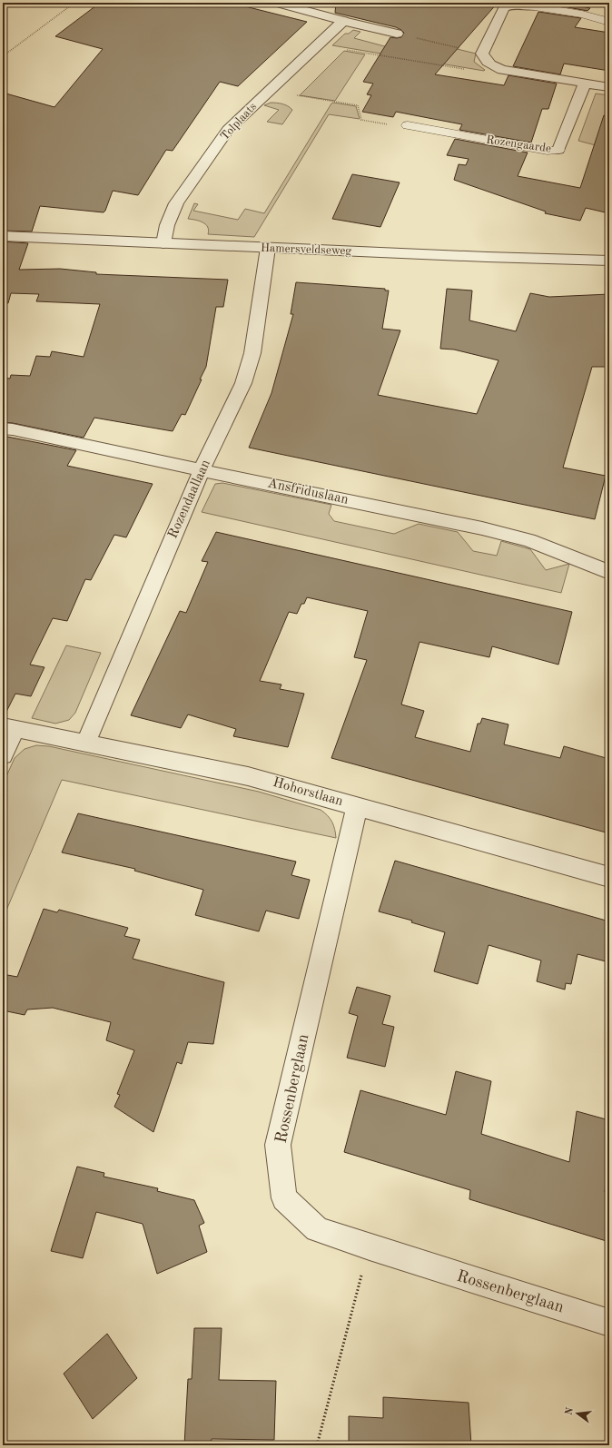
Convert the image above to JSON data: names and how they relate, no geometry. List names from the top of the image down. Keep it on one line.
{"streets":{"street":["Tolplaats","Rozengaarde","Hamersveldseweg","Ansfriduslaan","Rozendaallaan","Hohorstlaan","Rossenberglaan"]},"crossings":[["Tolplaats","Hamersveldseweg"],["Hamersveldseweg","Rozendaallaan"],["Ansfriduslaan","Rozendaallaan"],["Rozendaallaan","Hohorstlaan"],["Hohorstlaan","Rossenberglaan"]],"north":"left"}
